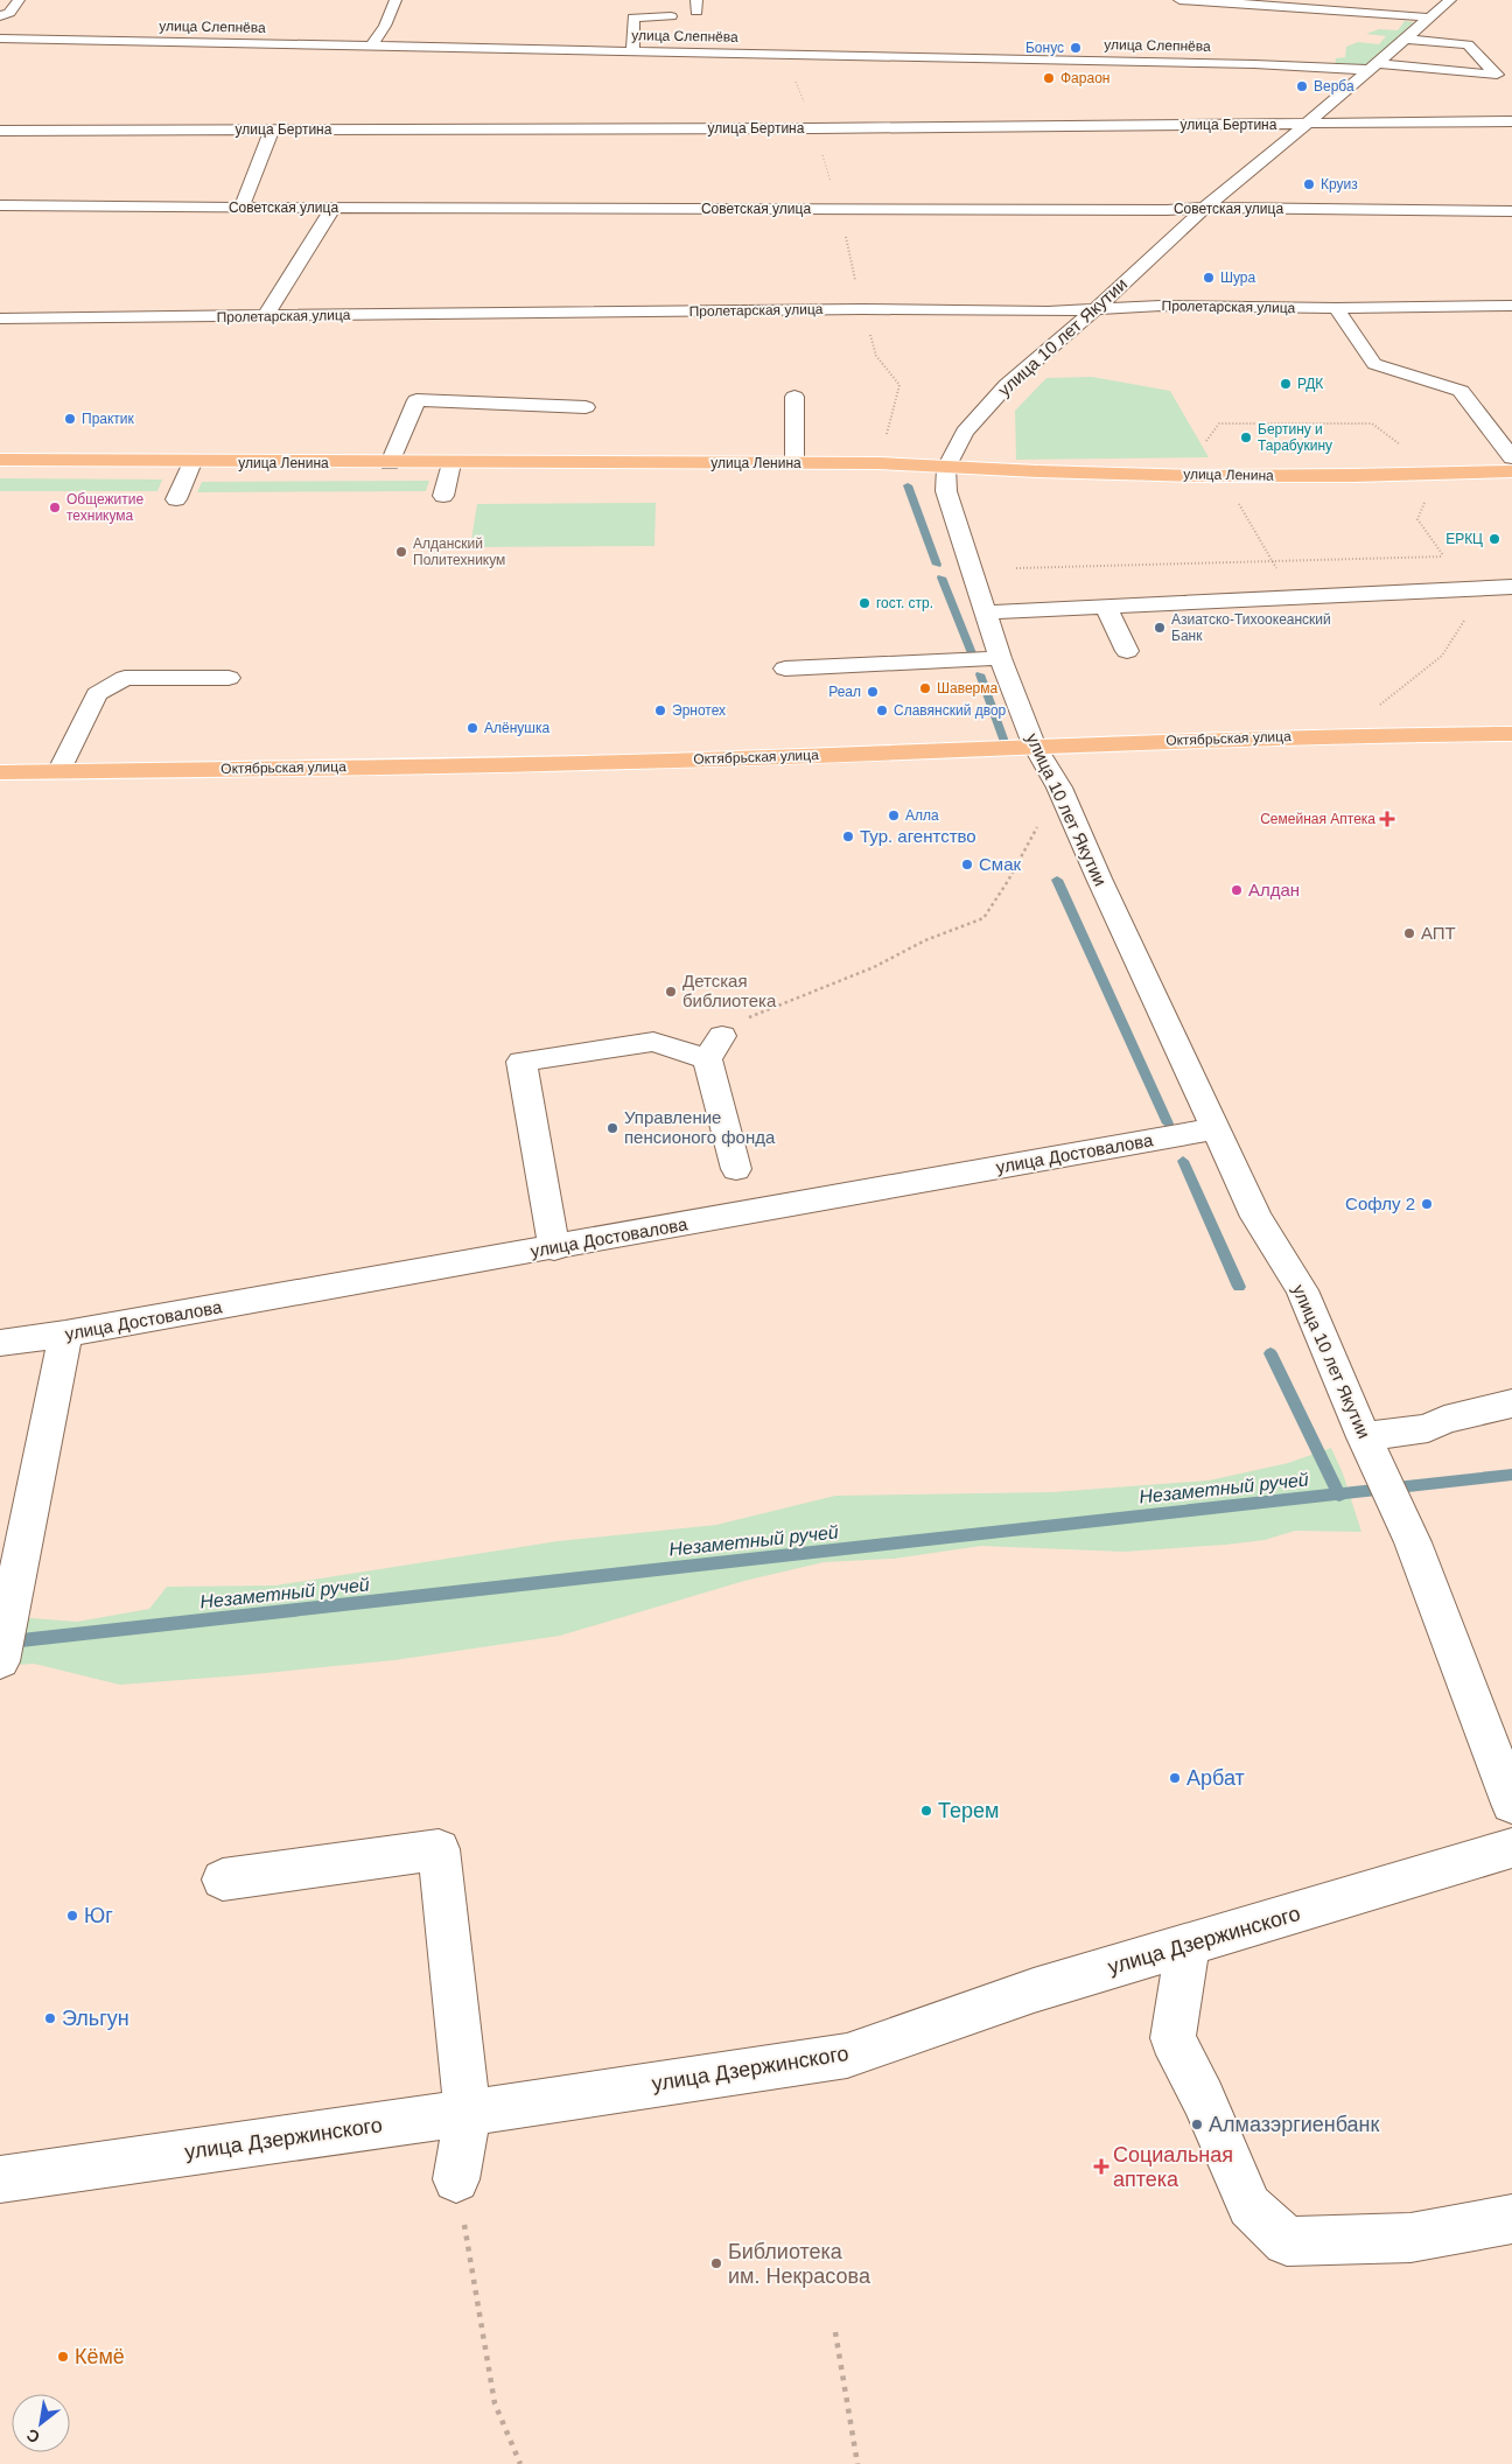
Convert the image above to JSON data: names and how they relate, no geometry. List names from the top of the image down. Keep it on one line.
{"streets":{"main road":["улица Ленина","Октябрьская улица"],"street":["улица Слепнёва","улица Бертина","Советская улица","Пролетарская улица","улица 10 лет Якутии","улица Достовалова","улица Дзержинского"]},"crossings":[["улица Слепнёва","улица 10 лет Якутии"],["улица Бертина","улица 10 лет Якутии"],["Советская улица","улица 10 лет Якутии"],["Пролетарская улица","улица 10 лет Якутии"],["улица 10 лет Якутии","улица Ленина"],["улица 10 лет Якутии","Октябрьская улица"],["улица 10 лет Якутии","улица Достовалова"]],"water":["Незаметный ручей"],"places":{"other":["Бонус","Фараон","Верба","Круиз","Шура","РДК","Практик","Бертину и Тарабукину","Общежитие техникума","ЕРКЦ","Алданский Политехникум","гост. стр.","Азиатско-Тихоокеанский Банк","Шаверма","Реал","Эрнотех","Славянский двор","Алёнушка","Алла","Тур. агентство","Смак","Алдан","АПТ","Детская библиотека","Управление пенсионого фонда","Софлу 2","Арбат","Терем","Юг","Эльгун","Алмазэргиенбанк","Библиотека им. Некрасова","Кёмё"],"health":["Семейная Аптека","Социальная аптека"]},"north":"bottom left"}
